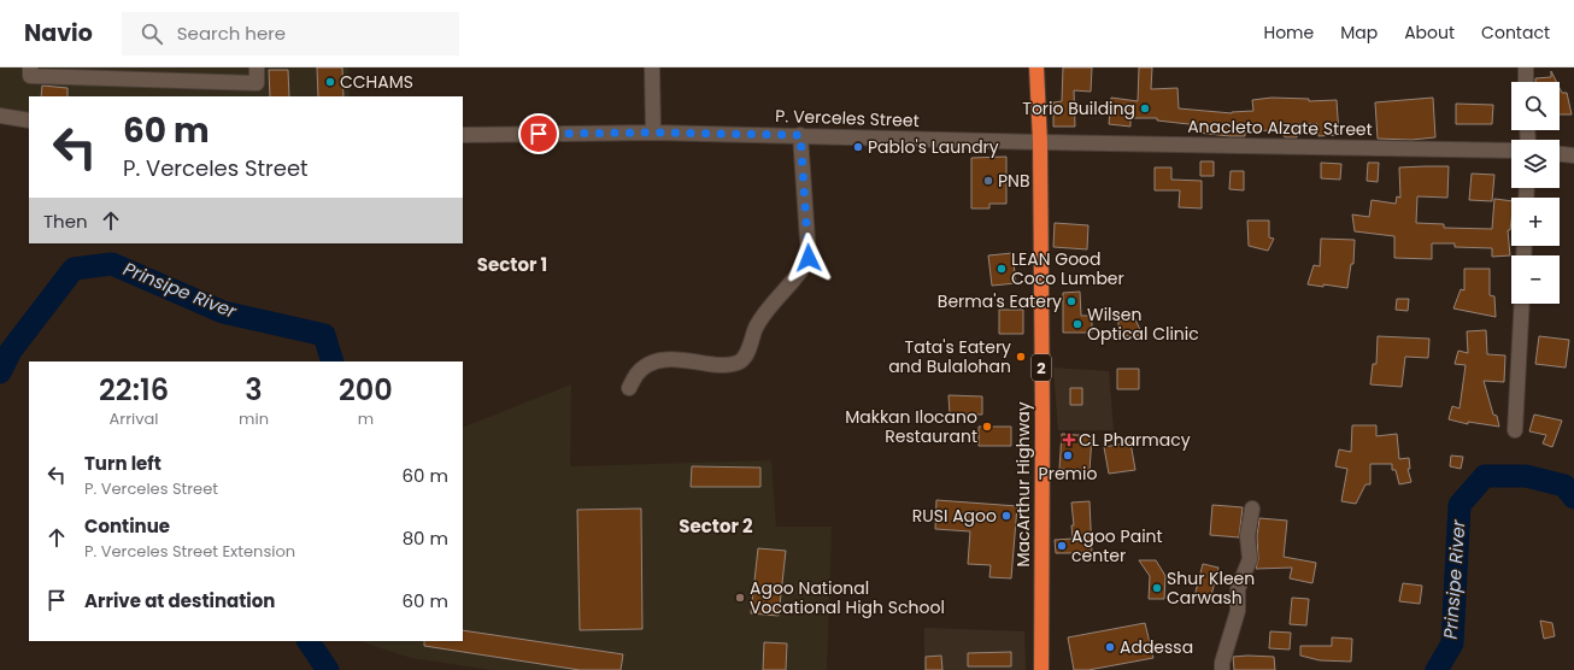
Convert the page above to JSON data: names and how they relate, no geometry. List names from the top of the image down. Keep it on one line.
{"streets":{"highway":["2","MacArthur Highway"],"street":["P. Verceles Street","Anacleto Alzate Street"]},"crossings":[["P. Verceles Street","Anacleto Alzate Street"],["P. Verceles Street","MacArthur Highway"],["Anacleto Alzate Street","MacArthur Highway"]],"districts":["Sector 1","Sector 2"],"water":["Prinsipe River"],"places":{"other":["CCHAMS","Torio Building","Pablo's Laundry","PNB","LEAN Good Coco Lumber","Berma's Eatery","Wilsen Optical Clinic","Tata's Eatery and Bulalohan","Makkan Ilocano Restaurant","Premio","RUSI Agoo","Agoo Paint center","Shur Kleen Carwash","Agoo National Vocational High School","Addessa"],"health":["CL Pharmacy"]},"page":{"header":"Navio","search":"Search here","nav":["Home","Map","About","Contact"],"map_buttons":["+","−"],"turn":["60 m","P. Verceles Street"],"then":"Then","eta":["22:16","Arrival","3","min","200","m"],"list":[{"name":"Turn left","note":"P. Verceles Street","value":"60 m"},{"name":"Continue","note":"P. Verceles Street Extension","value":"80 m"},{"name":"Arrive at destination","value":"60 m"}]}}
